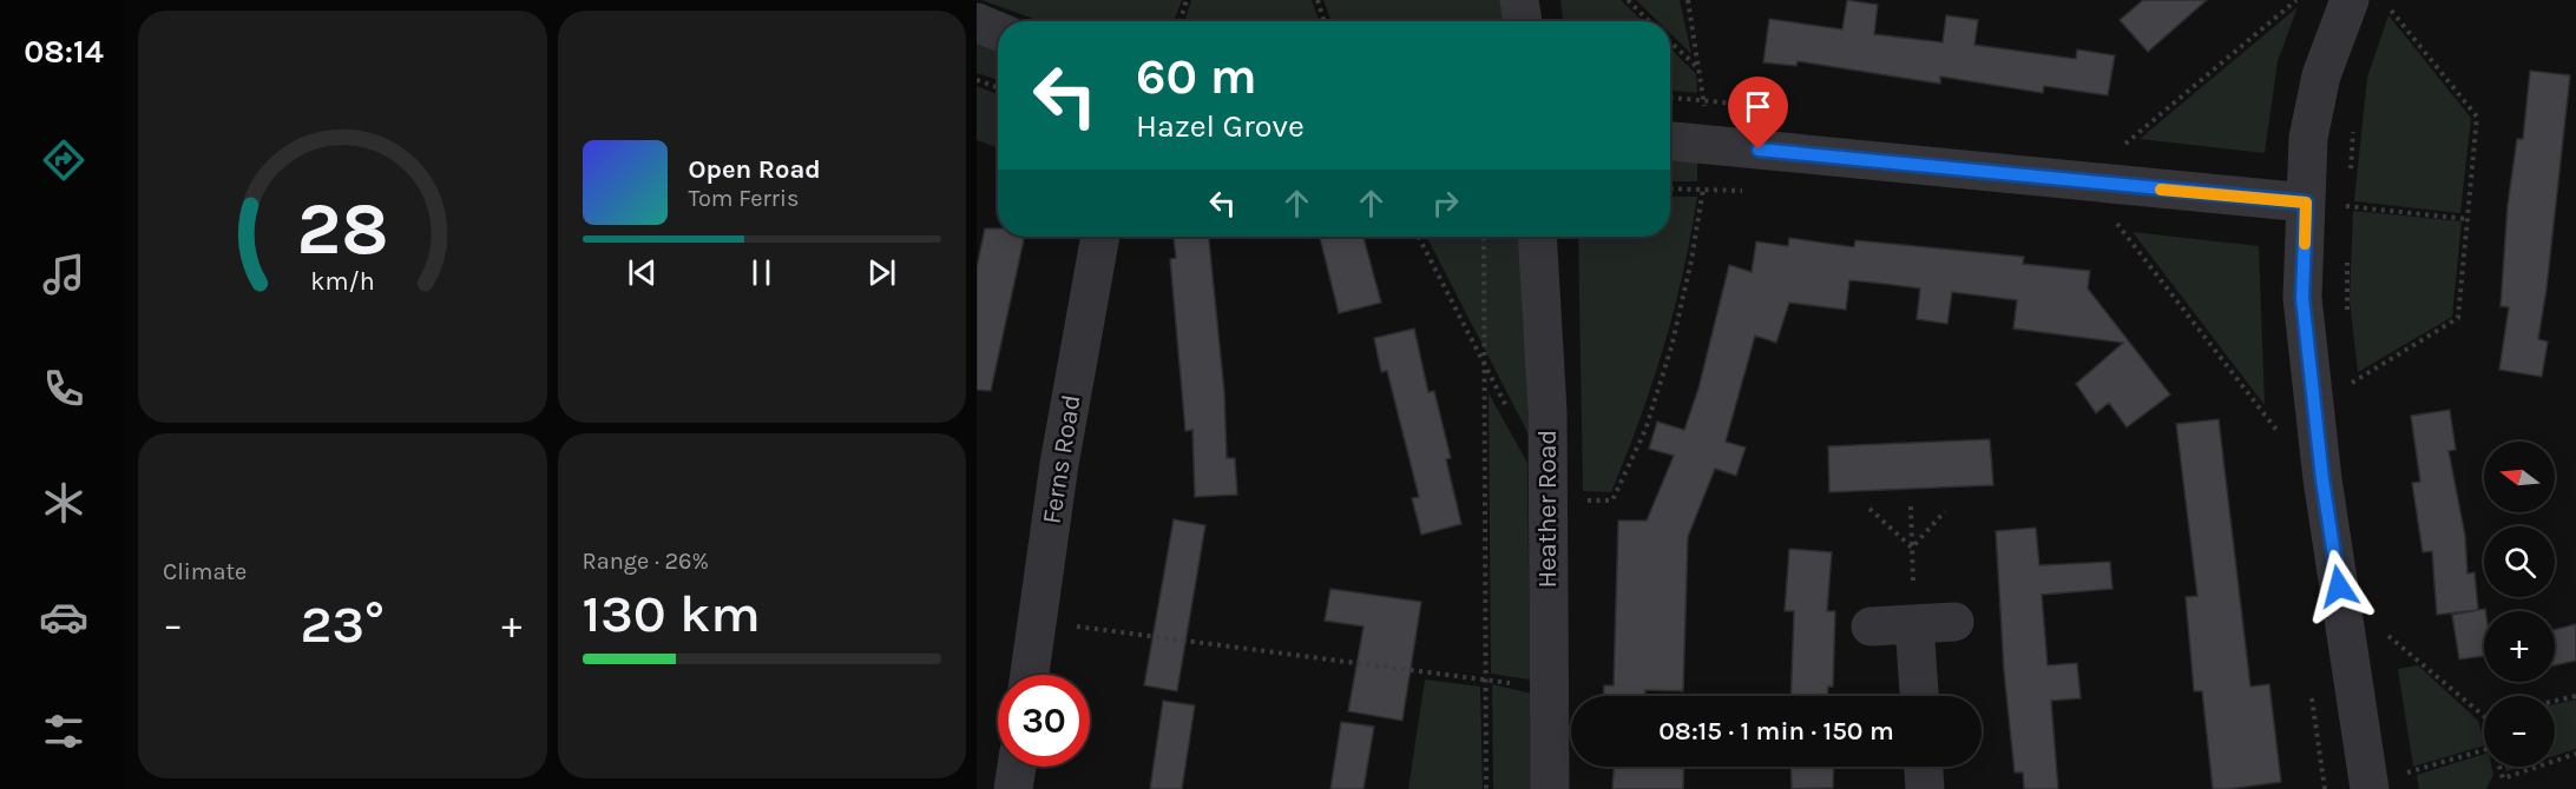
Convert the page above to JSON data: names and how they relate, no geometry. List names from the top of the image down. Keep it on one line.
{"streets":{"street":["Ferns Road","Heather Road"]},"north":"left","page":{"tabs":"08:14","turn":["60 m","Hazel Grove"],"song":["Open Road","Tom Ferris"],"tile":["Climate",["Range · 26%","130 km"]],"map_buttons":["+","−"],"heat":["−","23°","+"],"limit":"30","trip":"08:15 · 1 min · 150 m","gauge":["28","km/h"]}}
